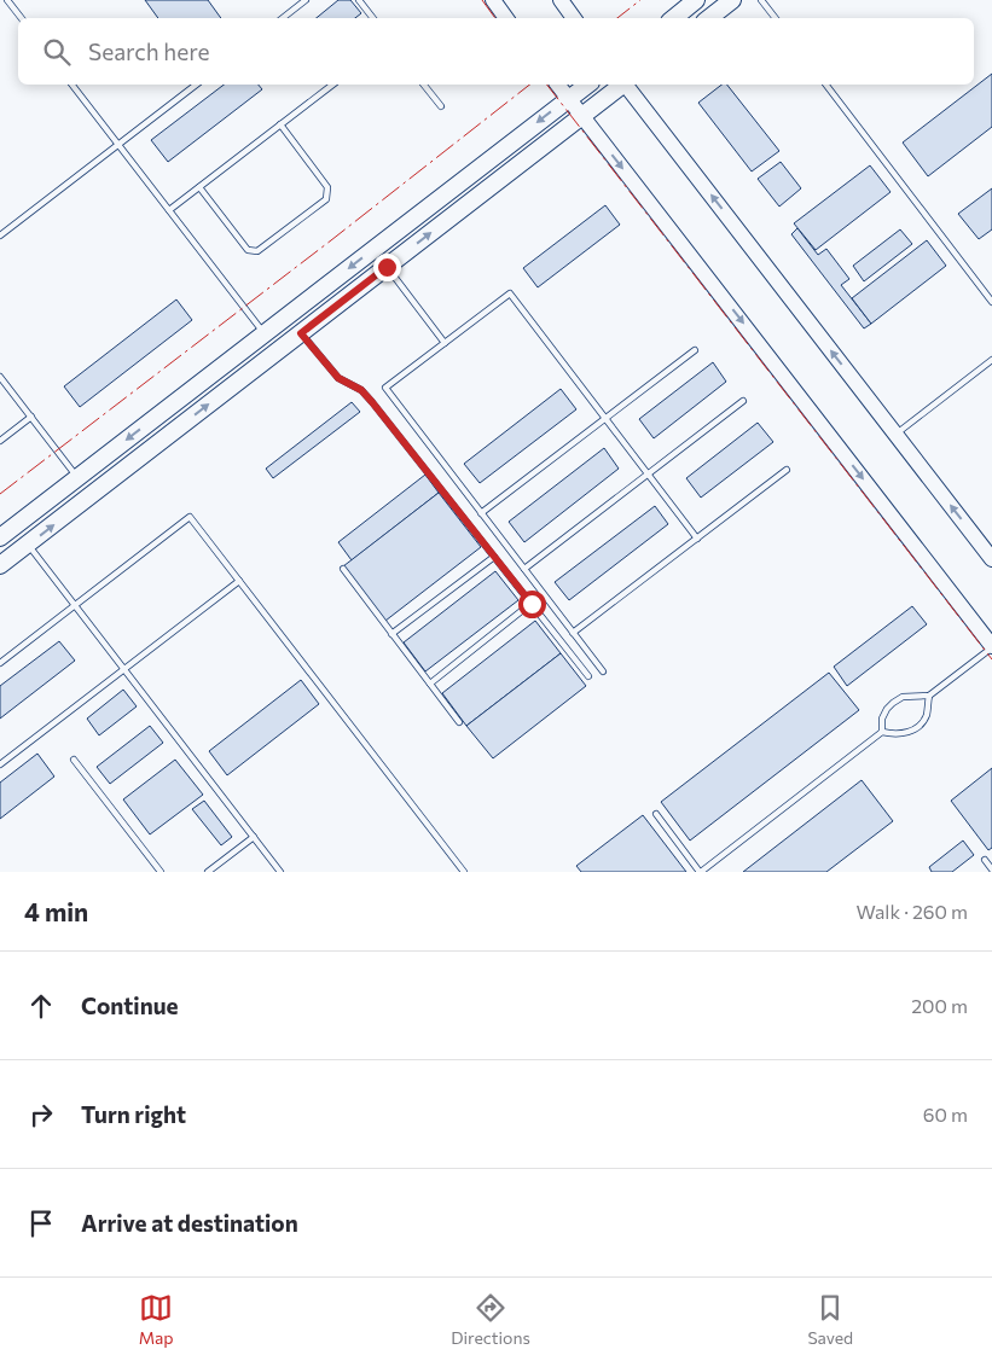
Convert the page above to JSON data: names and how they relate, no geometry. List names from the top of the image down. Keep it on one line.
{"page":{"search":"Search here","heading":["4 min","Walk · 260 m"],"list":[["Continue","200 m"],["Turn right","60 m"],"Arrive at destination"],"nav":["Map","Directions","Saved"]}}
